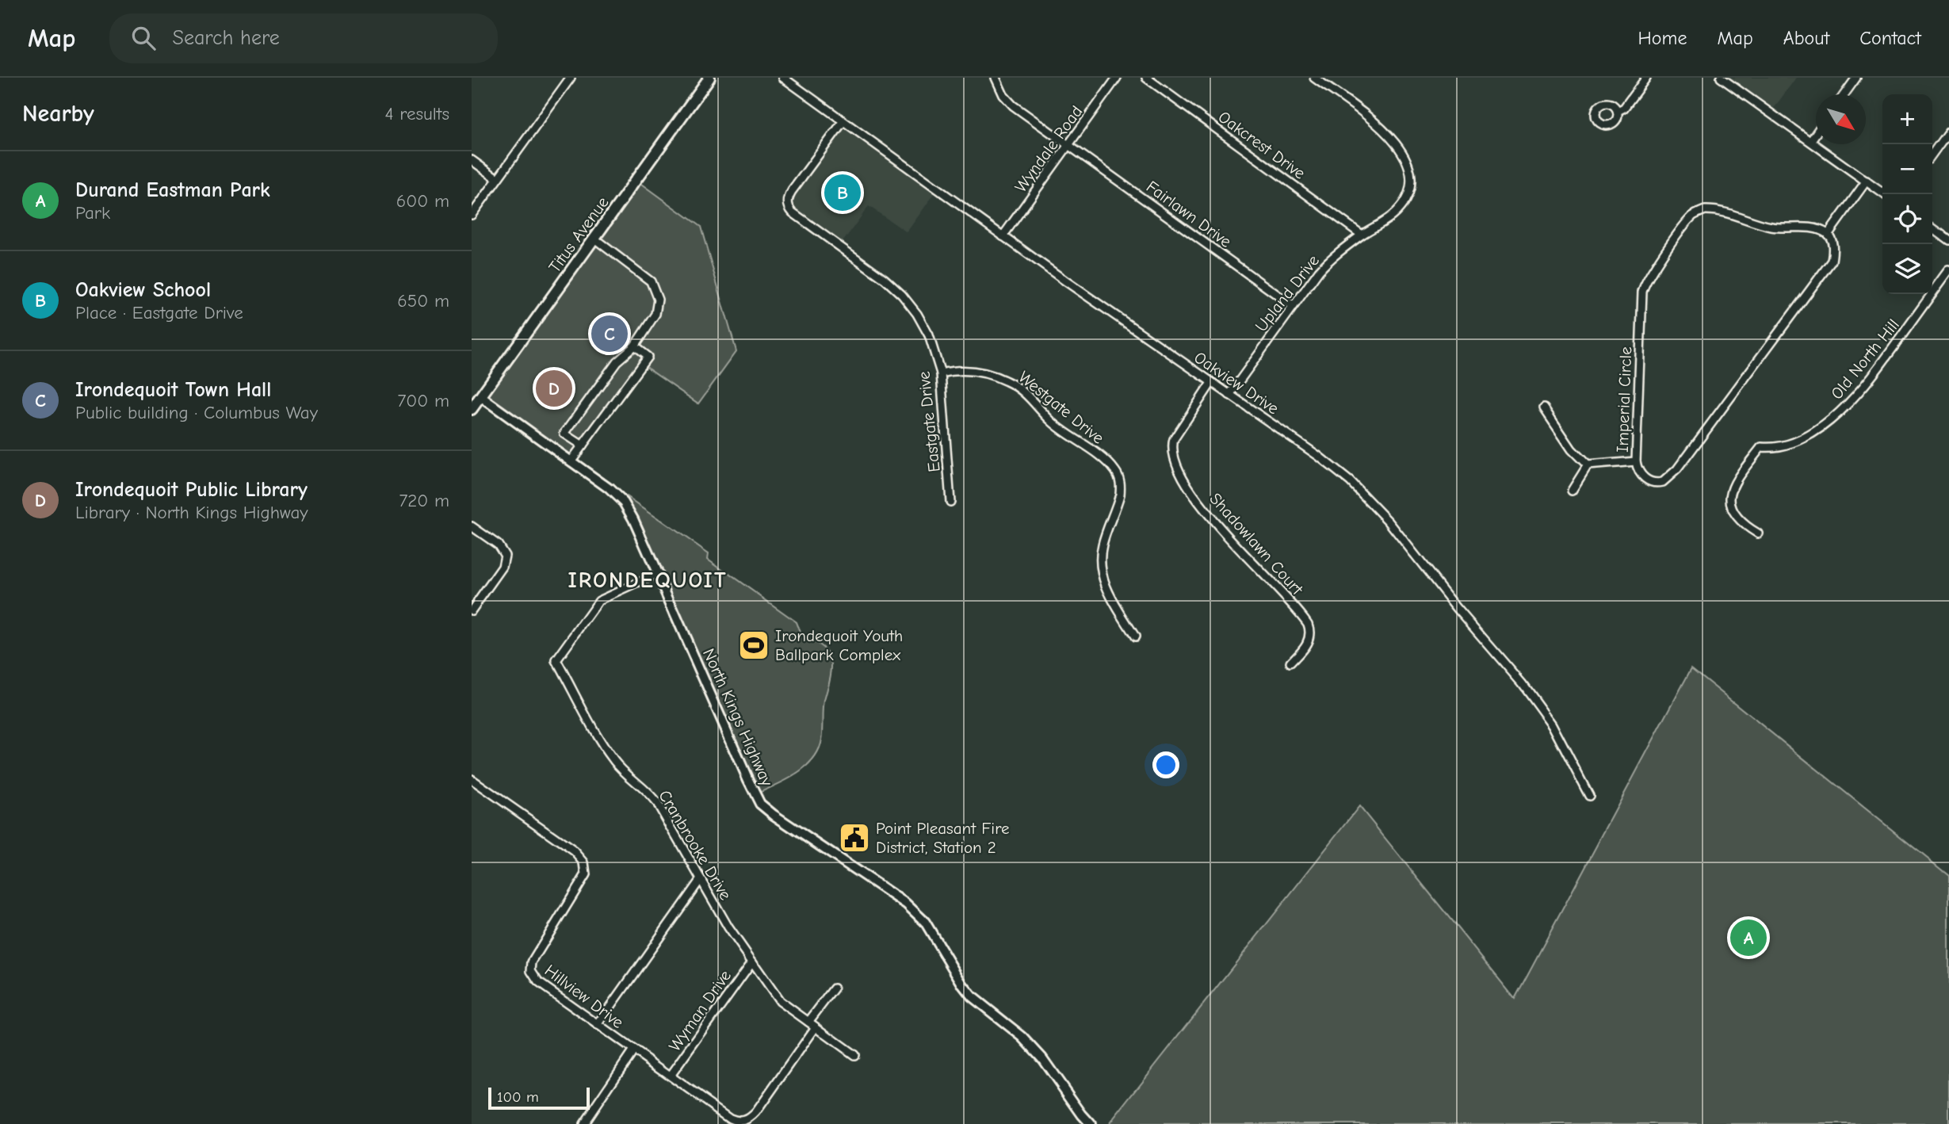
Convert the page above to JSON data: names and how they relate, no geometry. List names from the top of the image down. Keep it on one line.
{"streets":{"main road":["Titus Avenue"],"street":["Oakcrest Drive","Wyndale Road","Fairlawn Drive","Upland Drive","Old North Hill","Oakview Drive","Imperial Circle","Westgate Drive","Eastgate Drive","Shadowlawn Court","North Kings Highway","Cranbrooke Drive","Hillview Drive","Wyman Drive"]},"crossings":[["Oakcrest Drive","Upland Drive"],["Wyndale Road","Fairlawn Drive"],["Wyndale Road","Oakview Drive"],["Fairlawn Drive","Upland Drive"],["Titus Avenue","North Kings Highway"],["Upland Drive","Oakview Drive"],["Oakview Drive","Eastgate Drive"],["Oakview Drive","Shadowlawn Court"],["Westgate Drive","Eastgate Drive"],["North Kings Highway","Cranbrooke Drive"],["Cranbrooke Drive","Hillview Drive"],["Cranbrooke Drive","Wyman Drive"],["Hillview Drive","Wyman Drive"]],"districts":["IRONDEQUOIT"],"places":{"sports":["Irondequoit Youth Ballpark Complex"],"public building":["Point Pleasant Fire District, Station 2"]},"scale_bar":"100 m","north":"bottom right","page":{"header":"Map","search":"Search here","nav":["Home","Map","About","Contact"],"heading":["Nearby","4 results"],"map_buttons":["+","−"],"list":[{"mark":"A","name":"Durand Eastman Park","note":"Park","value":"600 m"},{"mark":"B","name":"Oakview School","note":"Place · Eastgate Drive","value":"650 m"},{"mark":"C","name":"Irondequoit Town Hall","note":"Public building · Columbus Way","value":"700 m"},{"mark":"D","name":"Irondequoit Public Library","note":"Library · North Kings Highway","value":"720 m"}],"pins":["B","C","D","A"],"scale":"100 m"}}
